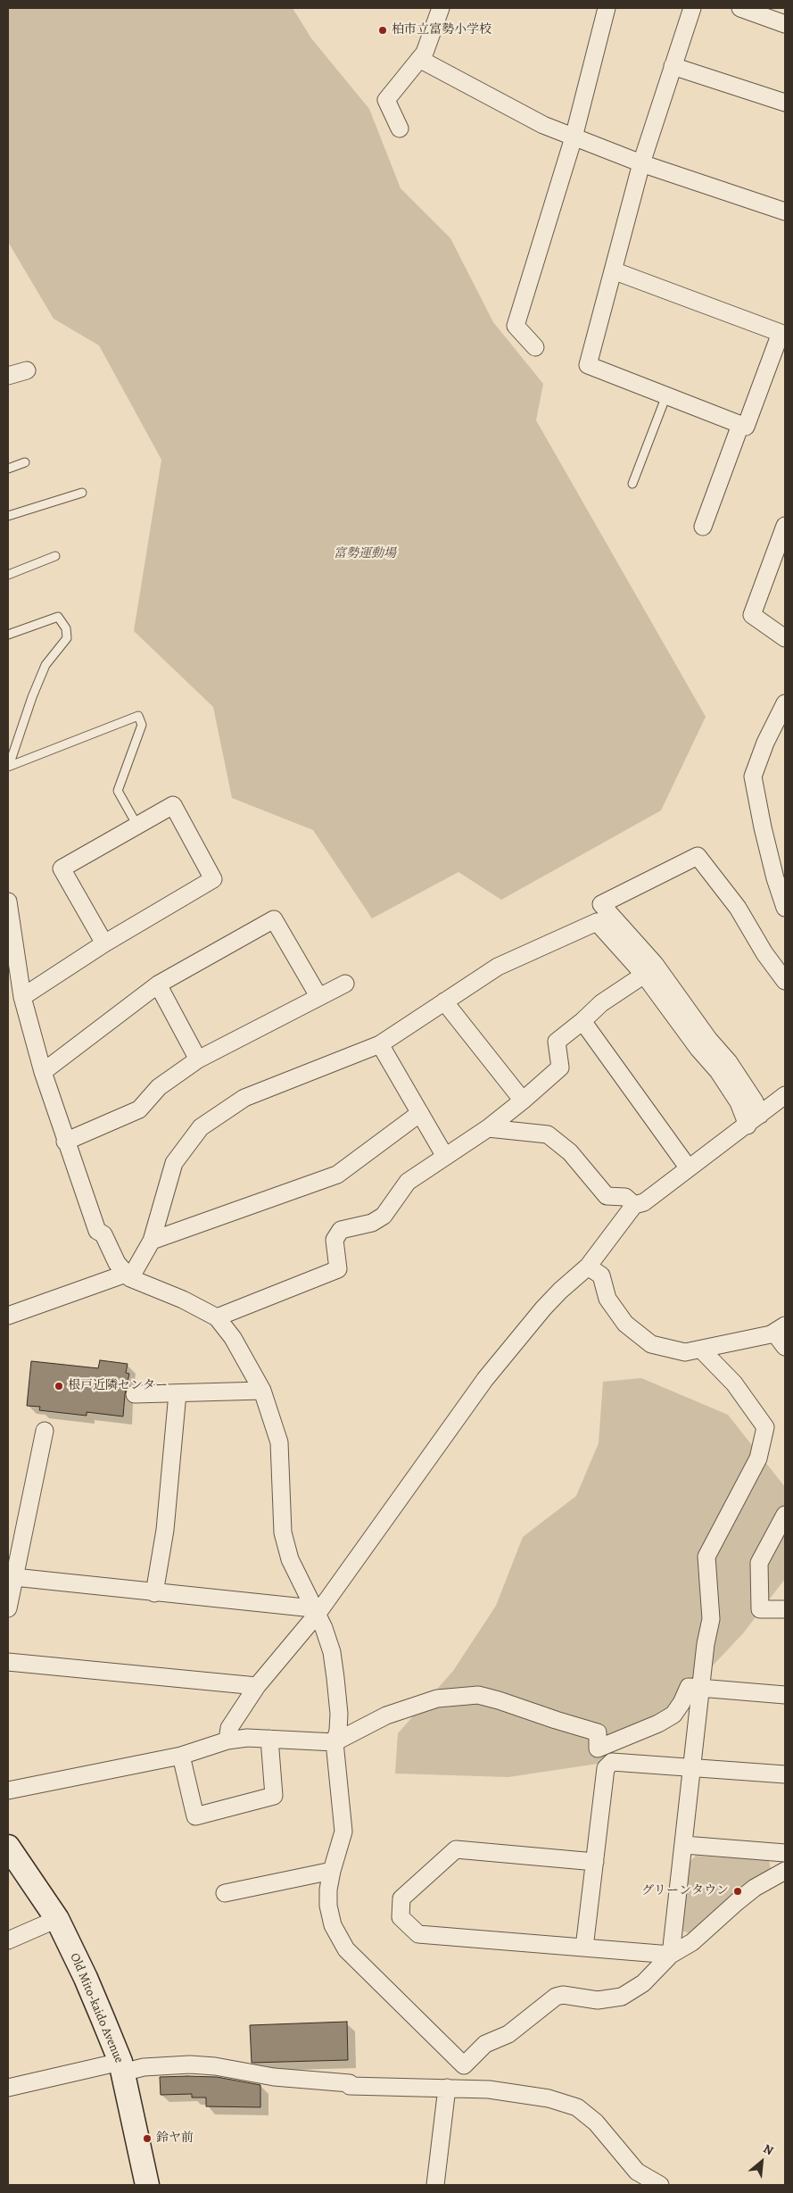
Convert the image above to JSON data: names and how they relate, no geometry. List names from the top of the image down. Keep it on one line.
{"streets":{"street":["Old Mito-kaido Avenue"]},"parks":["富勢運動場"],"places":["柏市立富勢小学校","根戸近隣センター","グリーンタウン","鈴ヤ前"],"north":"top right"}
